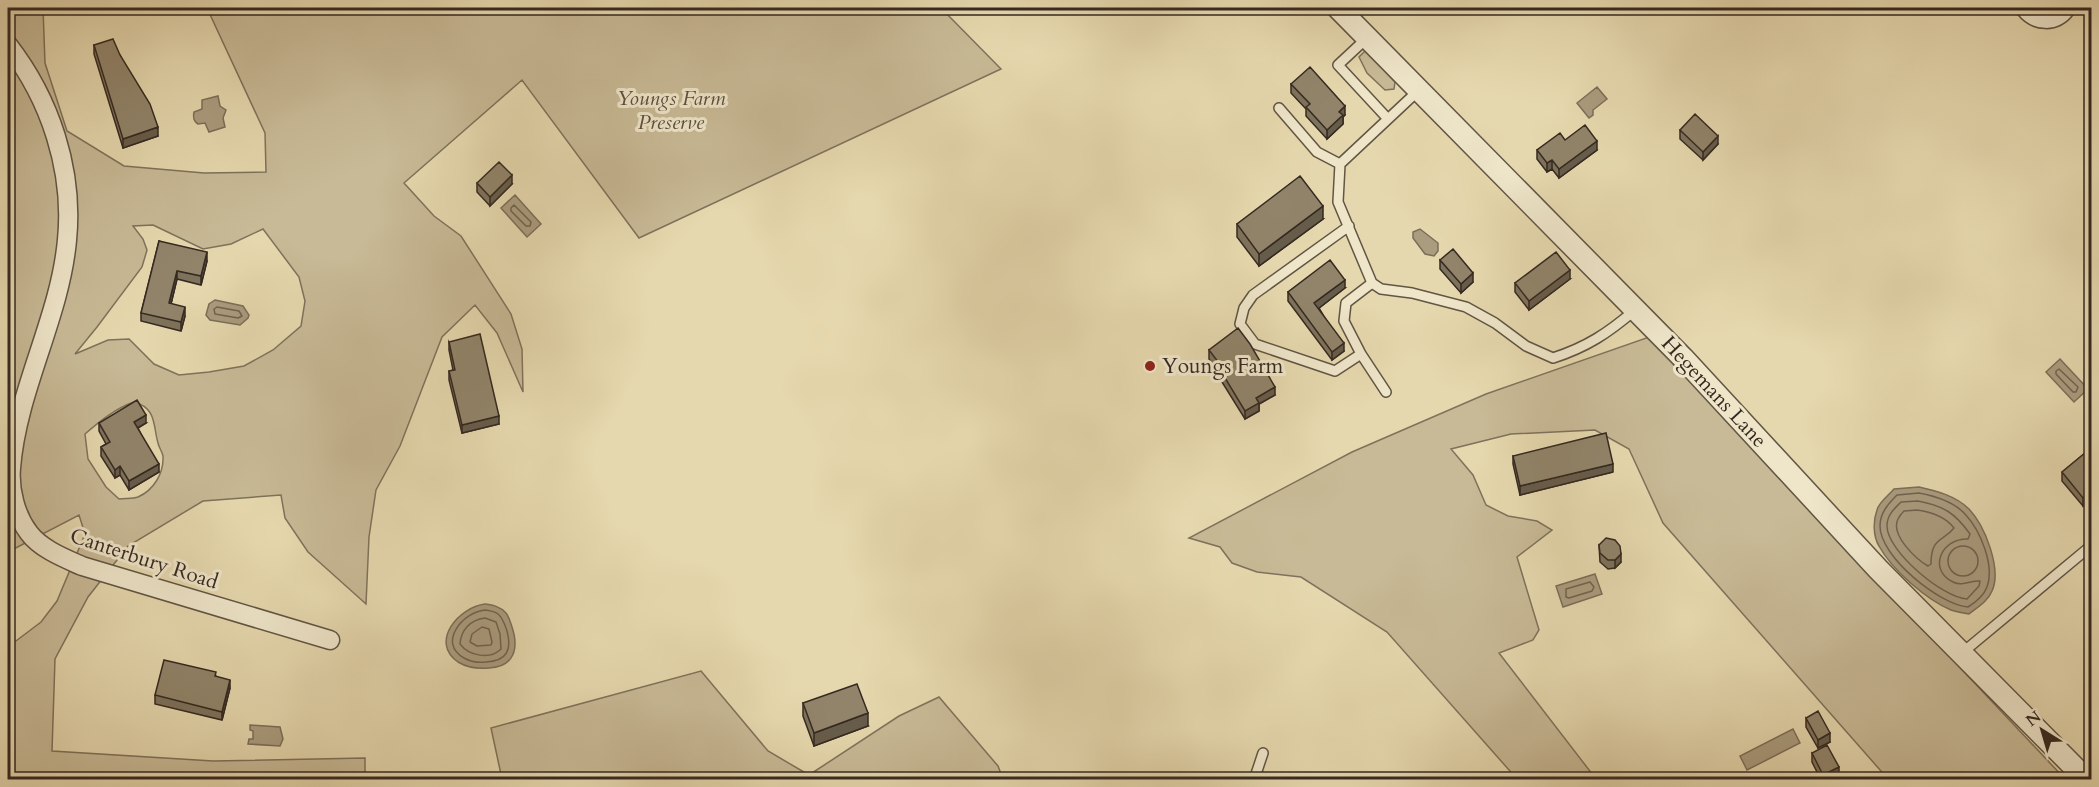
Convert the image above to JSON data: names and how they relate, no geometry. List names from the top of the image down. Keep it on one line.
{"streets":{"street":["Hegemans Lane","Canterbury Road"]},"parks":["Youngs Farm Preserve"],"places":["Youngs Farm"],"north":"top left"}
